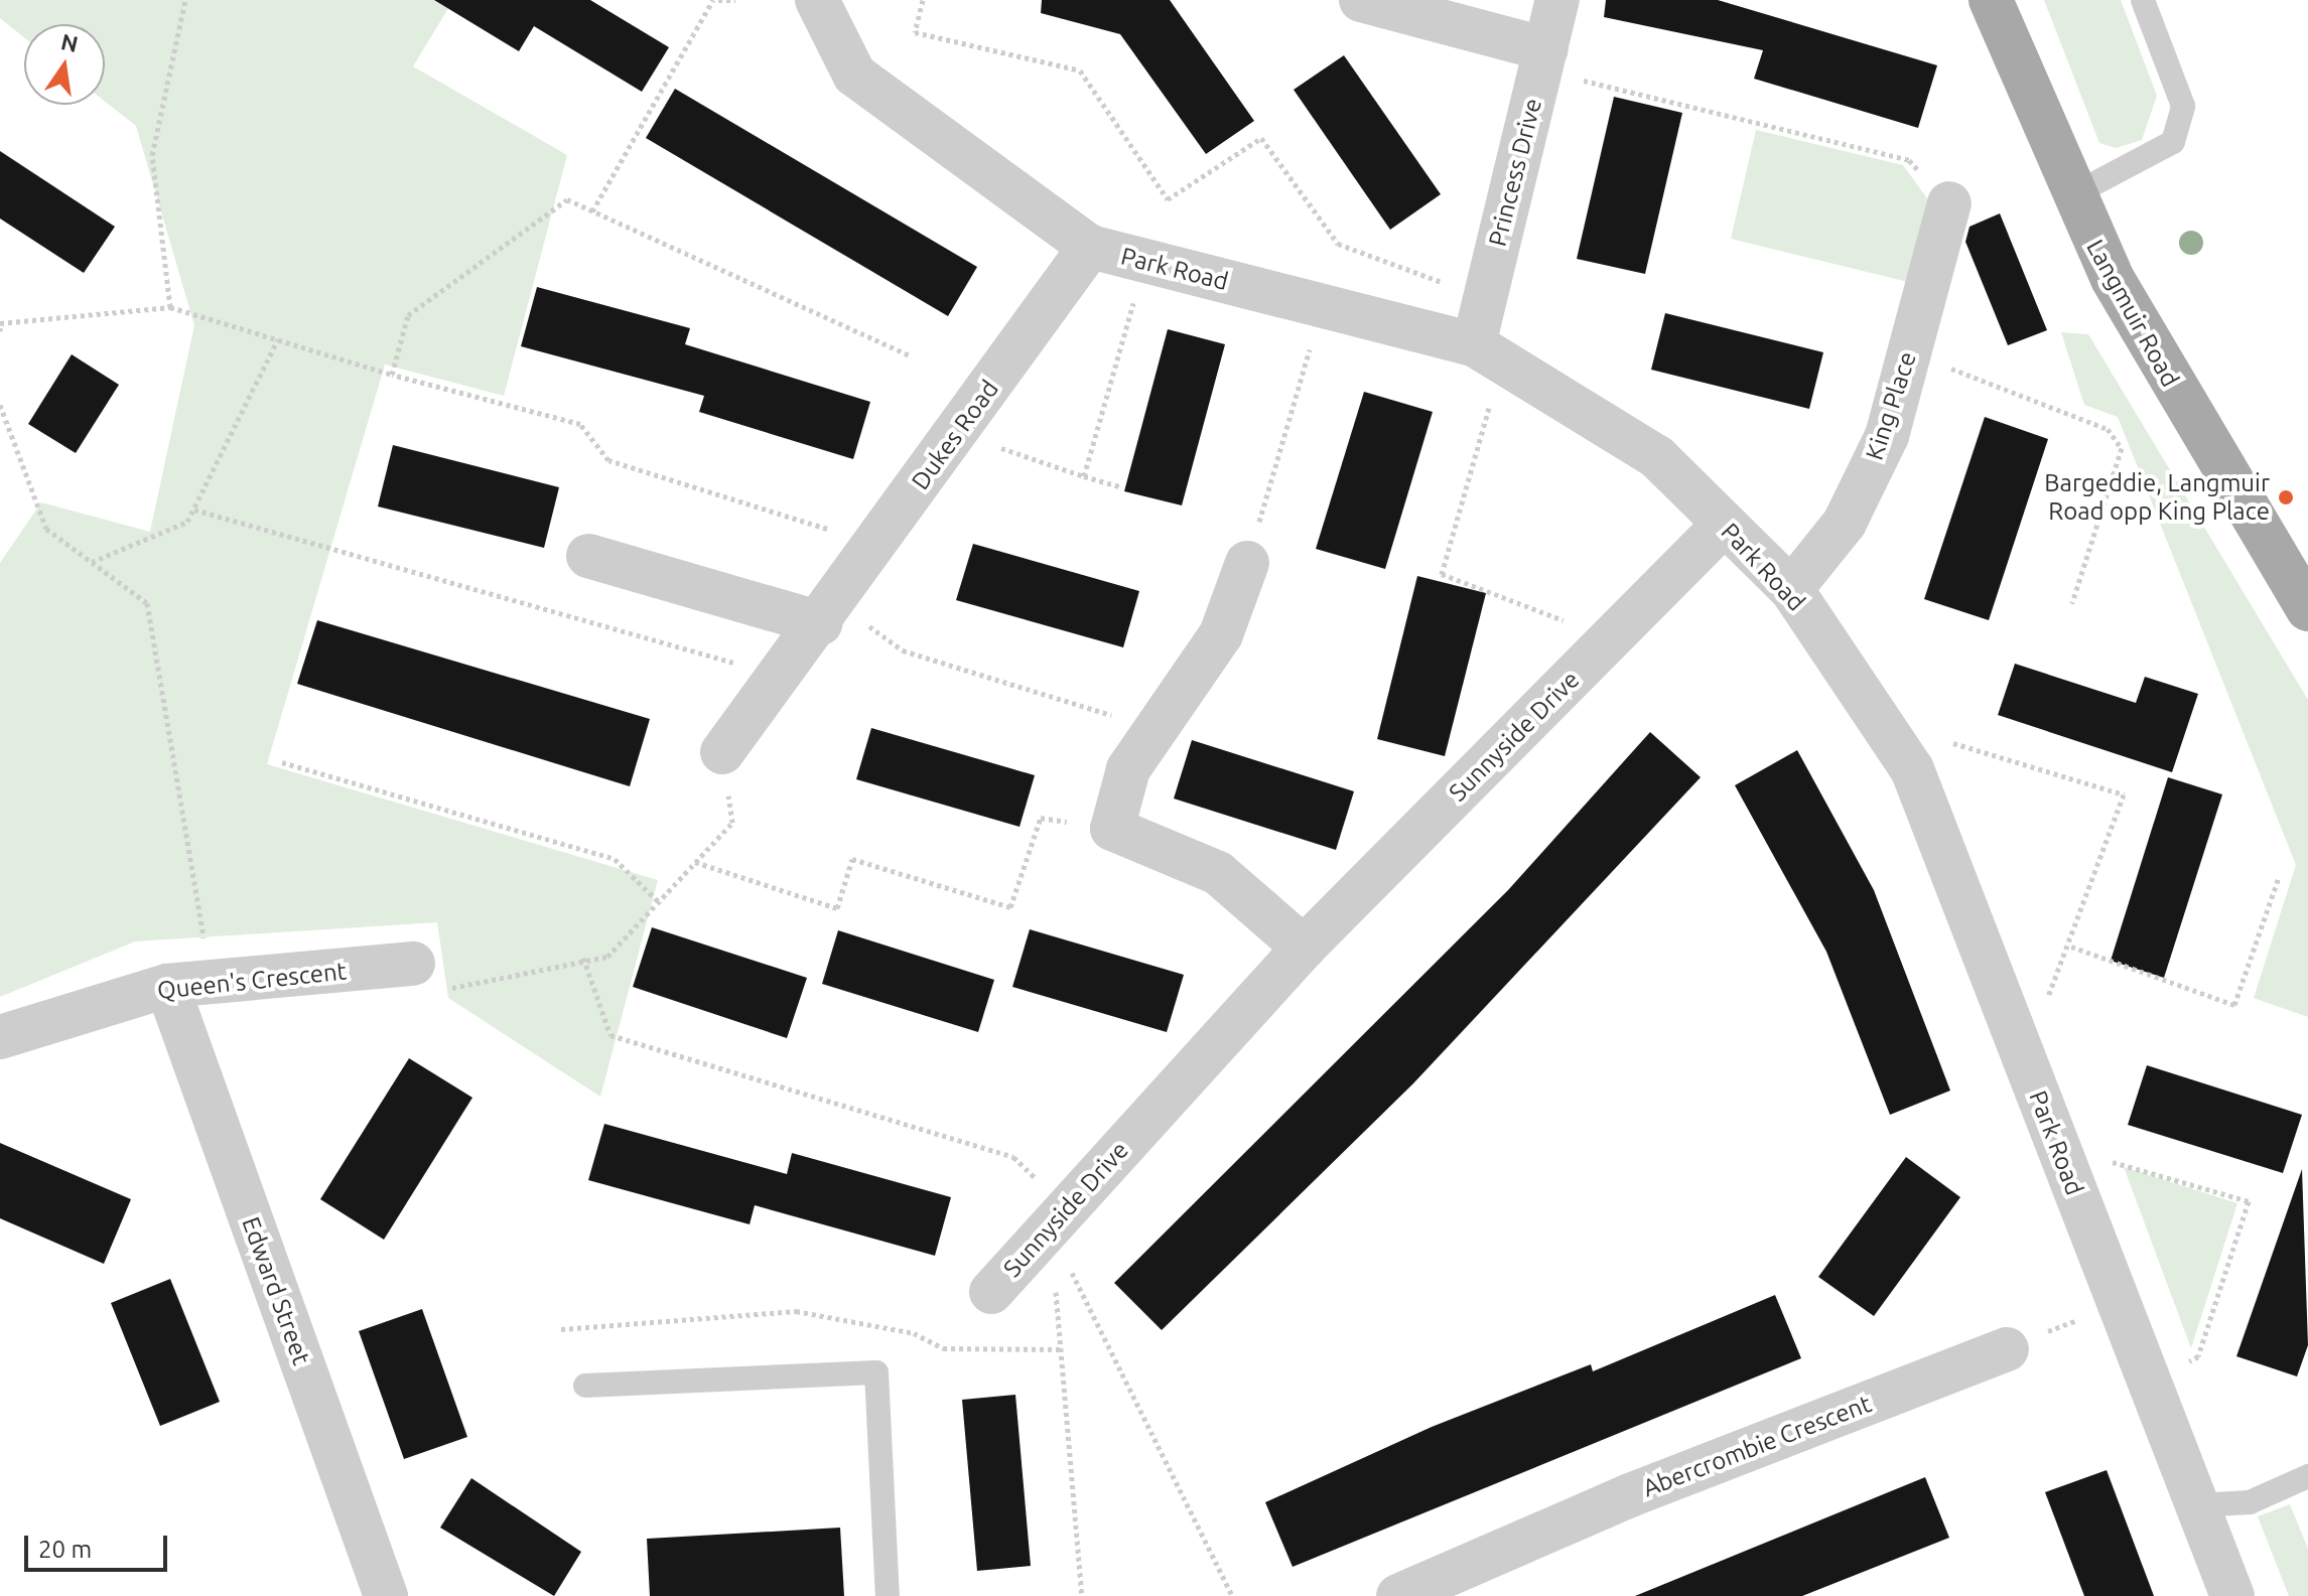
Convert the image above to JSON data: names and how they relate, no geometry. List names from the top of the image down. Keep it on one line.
{"streets":{"main road":["Langmuir Road"],"street":["Princess Drive","Park Road","King Place","Dukes Road","Sunnyside Drive","Queen's Crescent","Edward Street","Abercrombie Crescent"]},"crossings":[["Princess Drive","Park Road"],["Park Road","King Place"],["Park Road","Dukes Road"],["Park Road","Sunnyside Drive"],["Queen's Crescent","Edward Street"]],"places":["Bargeddie, Langmuir Road opp King Place"],"scale_bar":"20 m","north":"top"}
